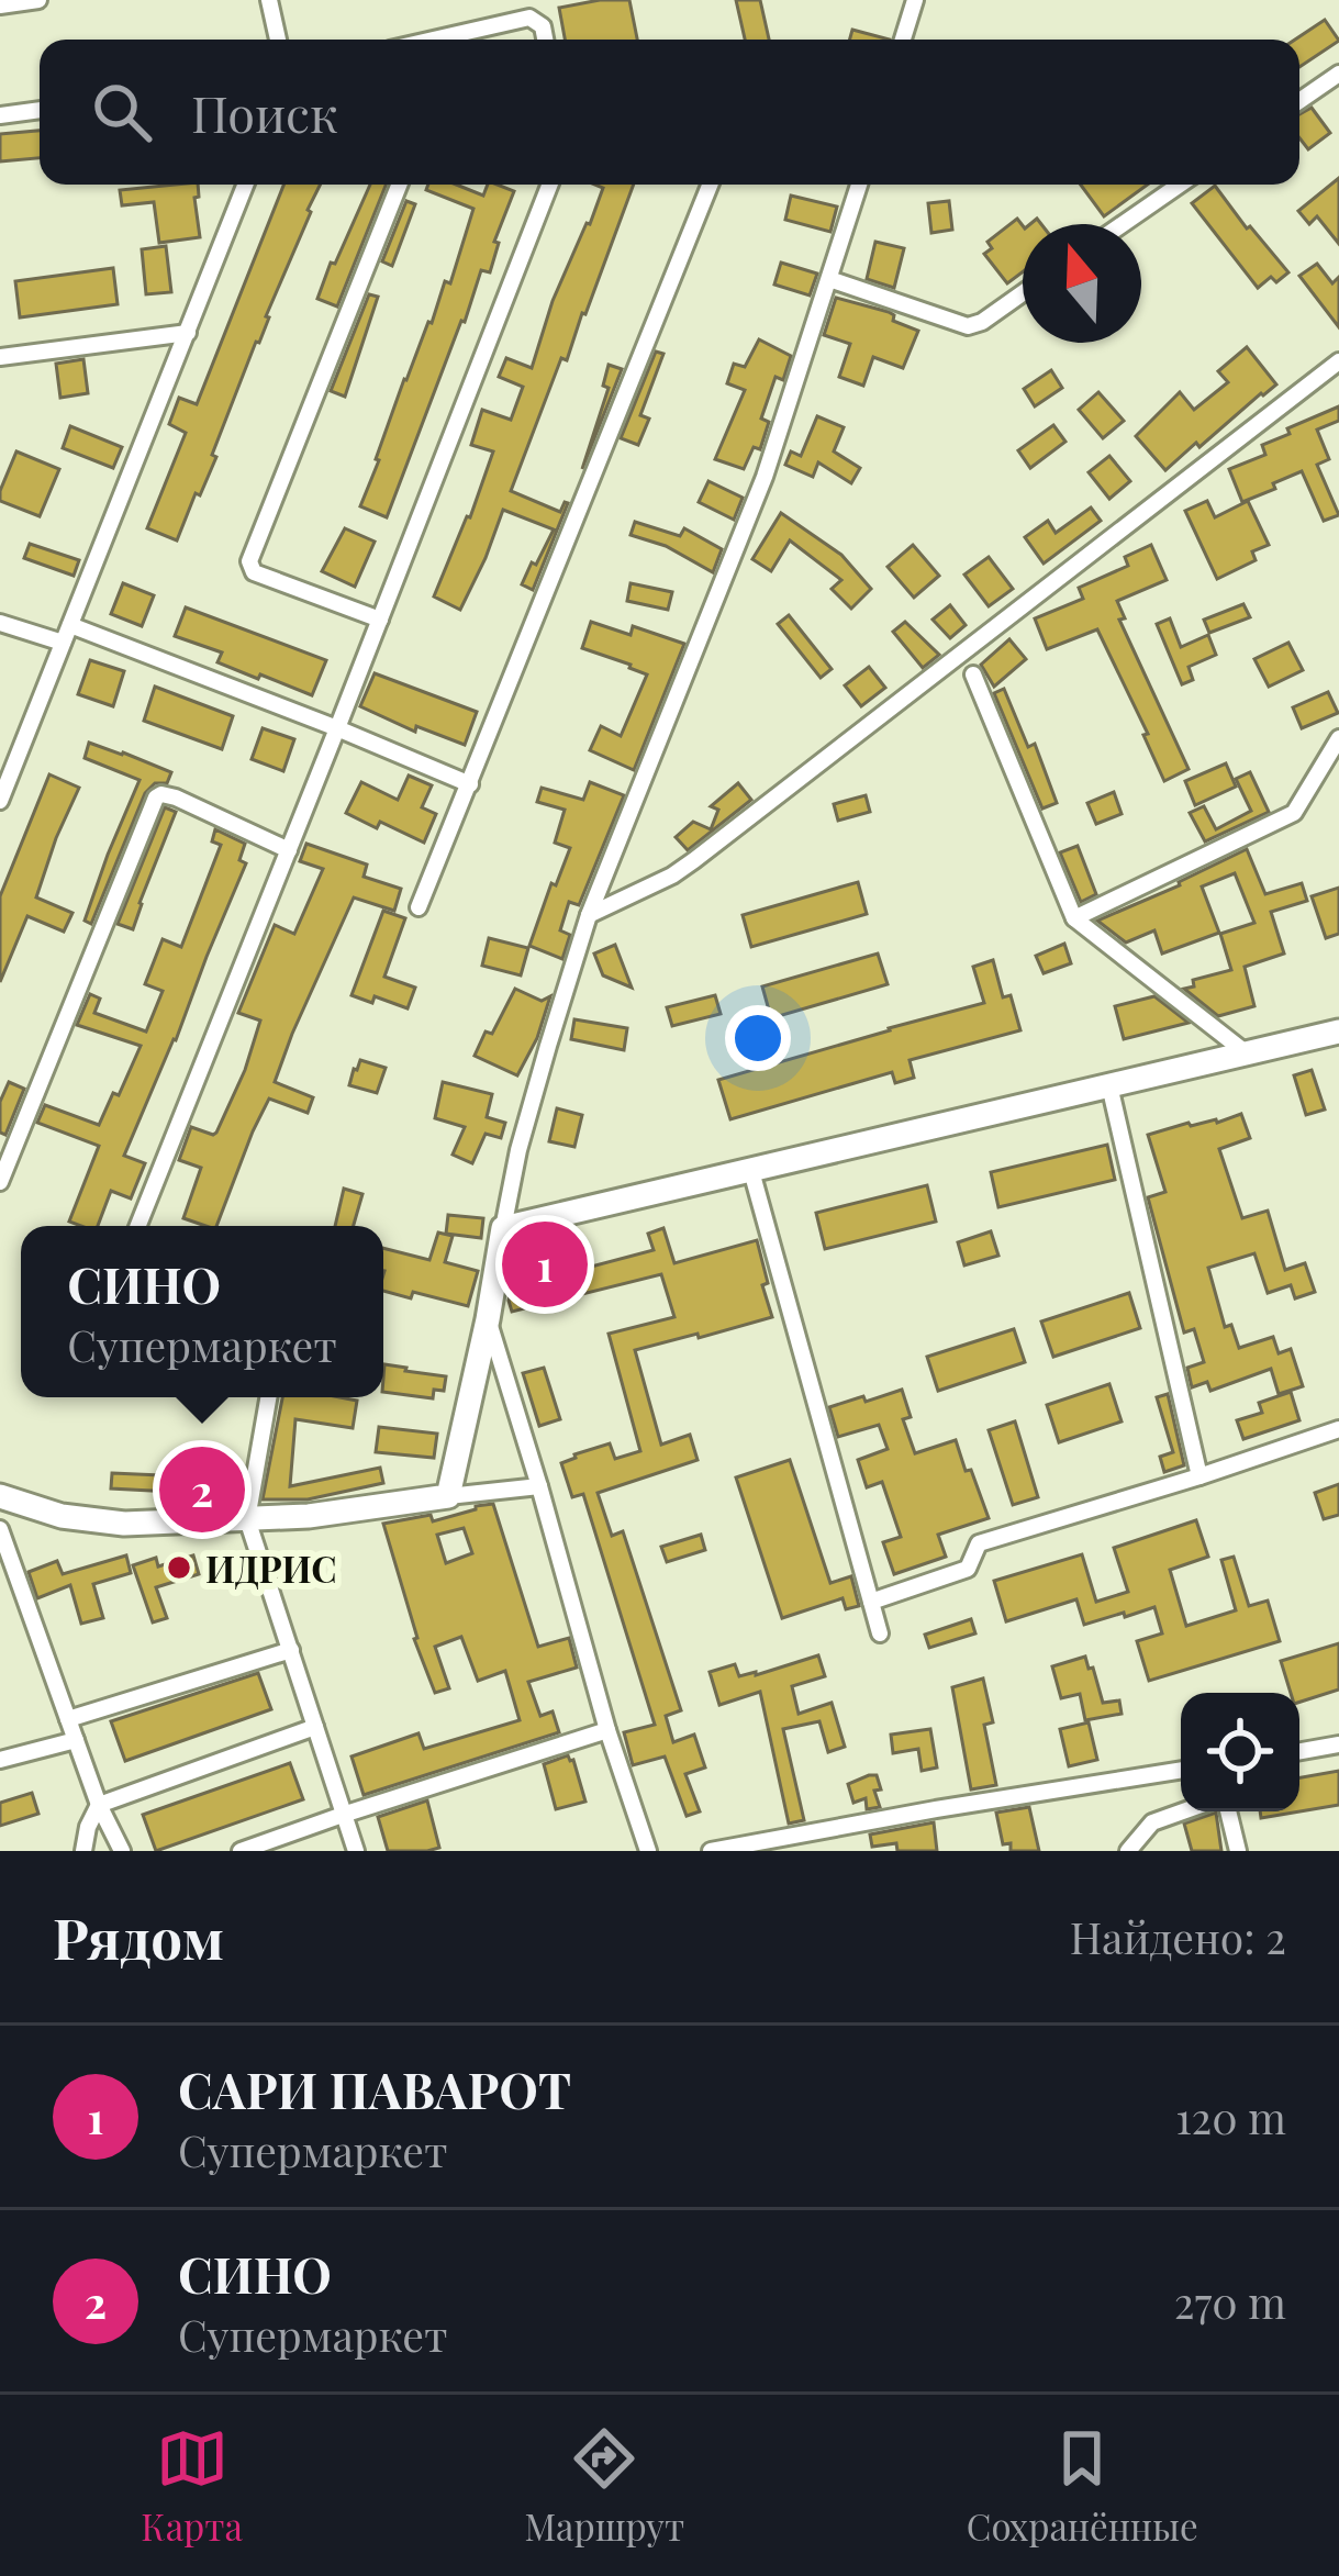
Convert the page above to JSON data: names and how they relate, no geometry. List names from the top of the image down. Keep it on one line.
{"places":["ИДРИС"],"north":"top","page":{"search":"Поиск","pins":["1","2"],"popup":["СИНО","Супермаркет"],"heading":["Рядом","Найдено: 2"],"list":[{"mark":"1","name":"САРИ ПАВАРОТ","note":"Супермаркет","value":"120 m"},{"mark":"2","name":"СИНО","note":"Супермаркет","value":"270 m"}],"nav":["Карта","Маршрут","Сохранённые"]}}
